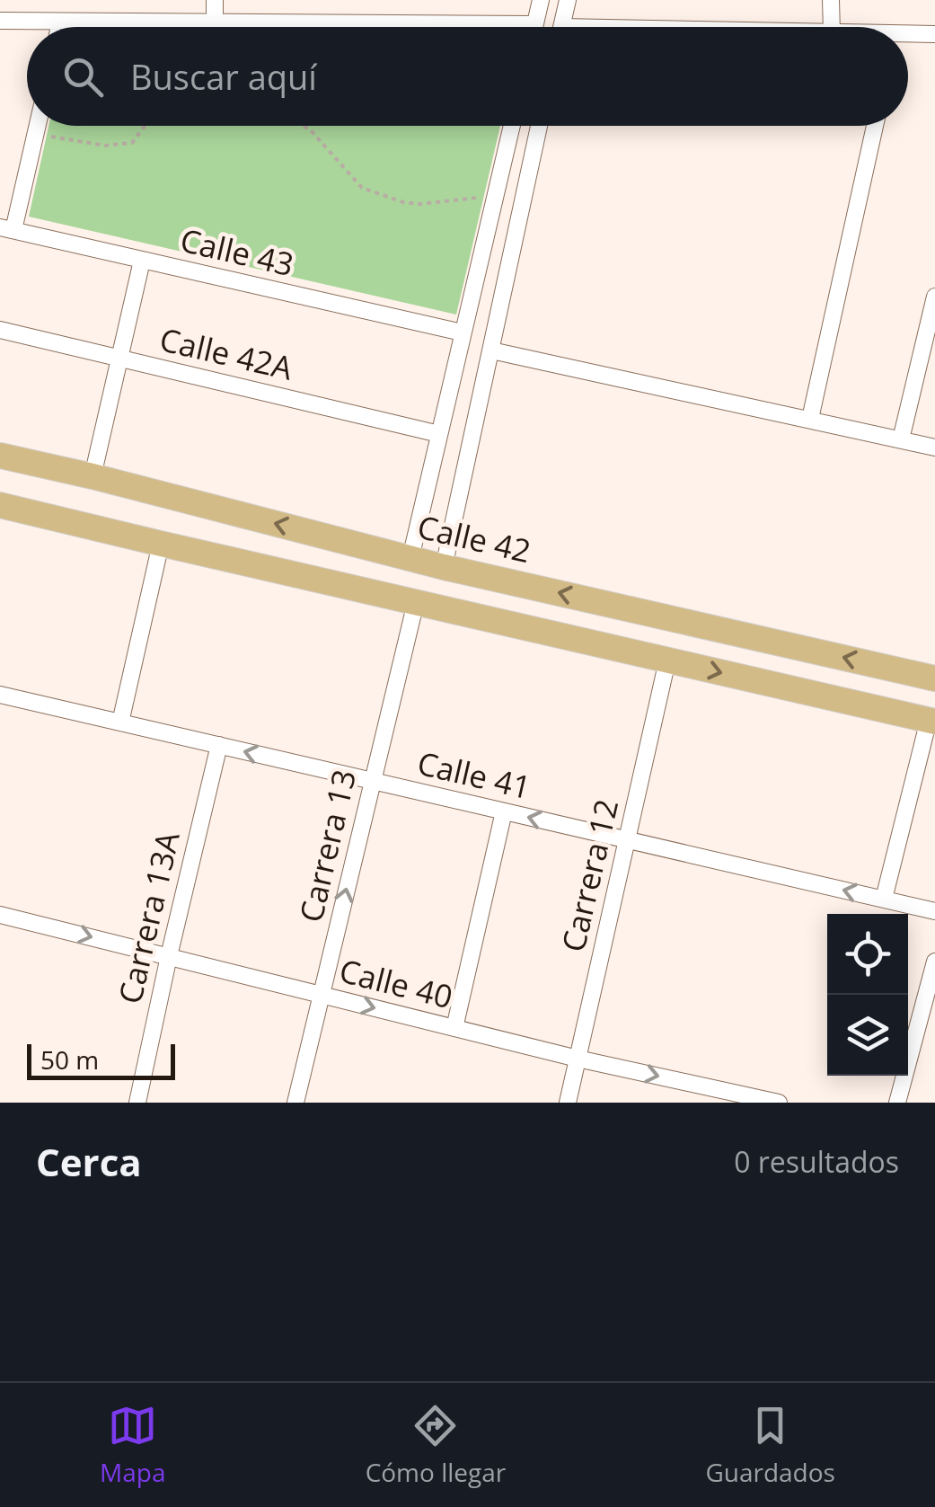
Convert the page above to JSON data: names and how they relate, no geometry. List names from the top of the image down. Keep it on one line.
{"streets":{"main road":["Calle 42"],"street":["Calle 43","Calle 42A","Calle 41","Carrera 13","Carrera 12","Carrera 13A","Calle 40"]},"crossings":[["Calle 41","Carrera 13"],["Calle 41","Carrera 12"],["Calle 41","Carrera 13A"],["Carrera 13","Calle 40"],["Carrera 12","Calle 40"],["Carrera 13A","Calle 40"]],"one_way":["Calle 41","Calle 40"],"scale_bar":"50 m","page":{"search":"Buscar aquí","scale":"50 m","heading":["Cerca","0 resultados"],"nav":["Mapa","Cómo llegar","Guardados"]}}
